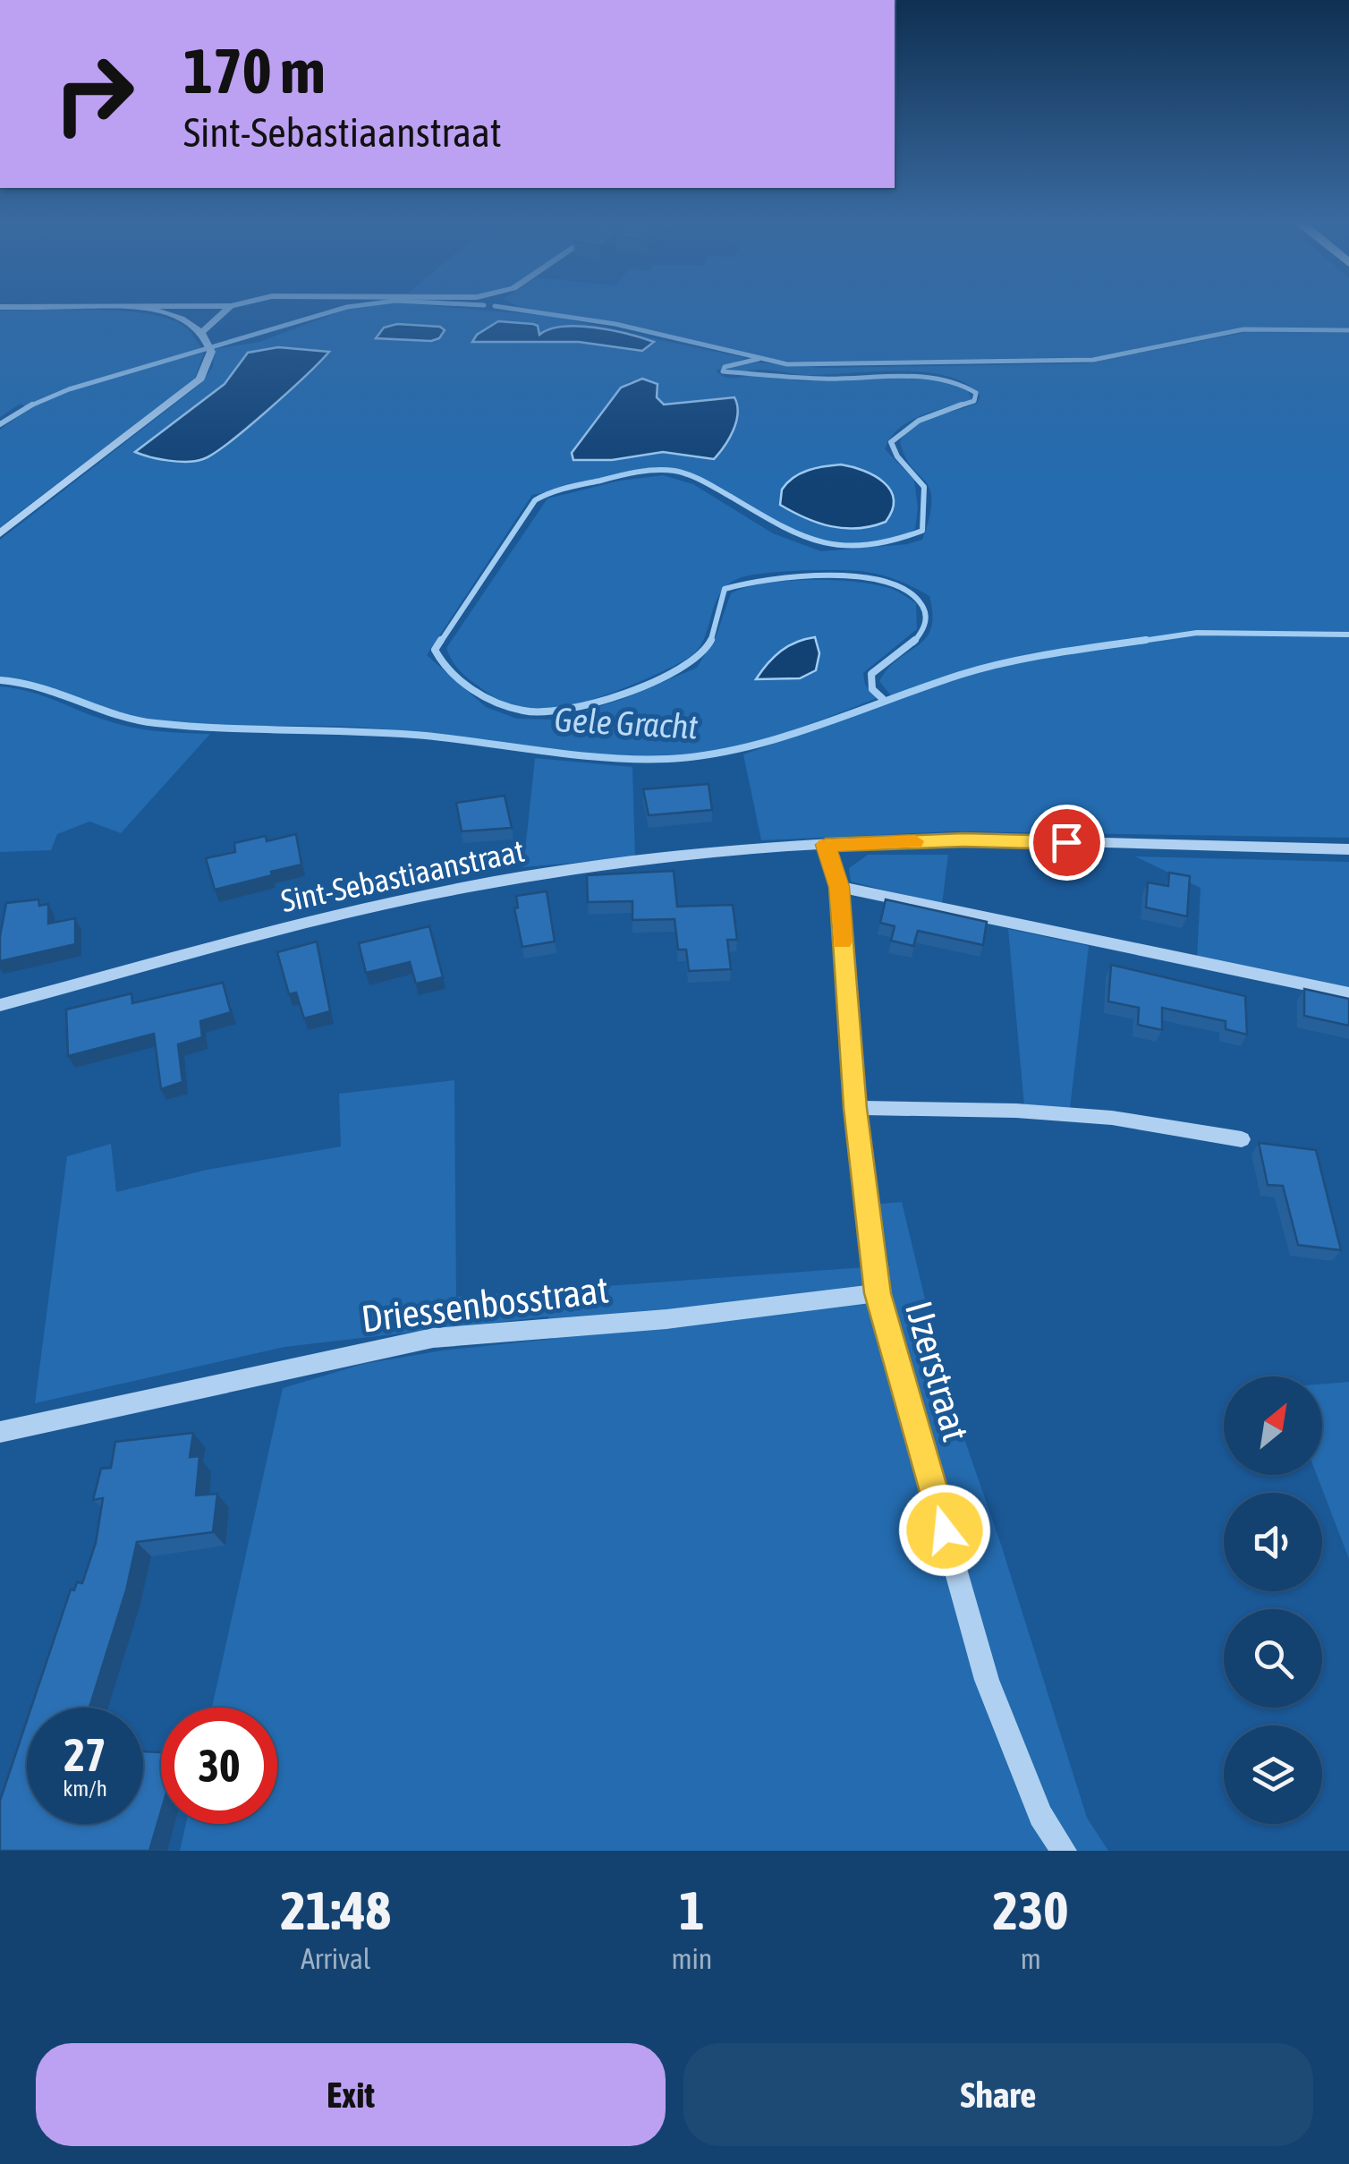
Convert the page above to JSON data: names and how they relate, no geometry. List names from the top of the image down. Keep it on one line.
{"streets":{"street":["Sint-Sebastiaanstraat","Driessenbosstraat","IJzerstraat"]},"crossings":[["Driessenbosstraat","IJzerstraat"]],"water":["Gele Gracht"],"north":"top right","page":{"turn":["170 m","Sint-Sebastiaanstraat"],"speed":"27 km/h","limit":"30","eta":["21:48","Arrival","1","min","230","m"],"buttons":["Exit","Share"]}}
